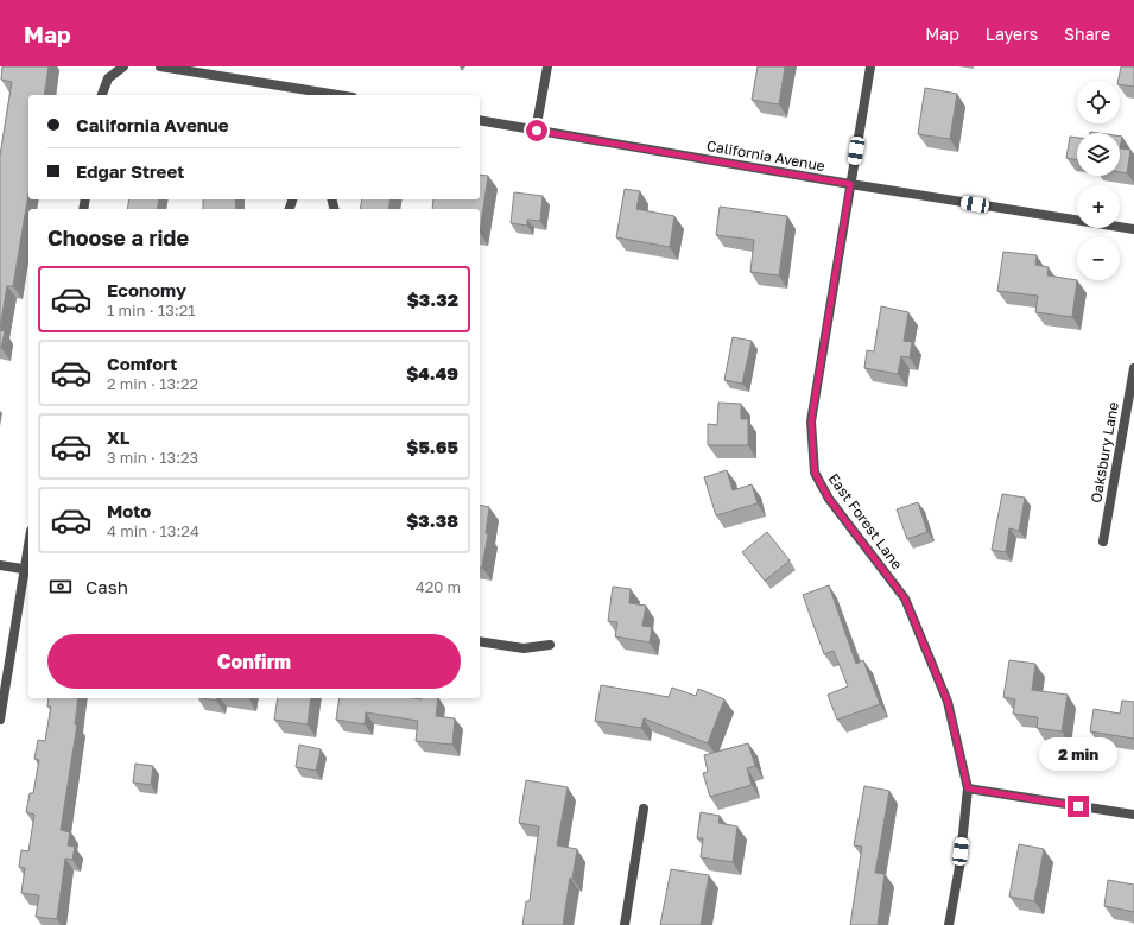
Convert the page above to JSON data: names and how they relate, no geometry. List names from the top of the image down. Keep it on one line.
{"streets":{"street":["California Avenue","Oaksbury Lane","East Forest Lane"]},"crossings":[["California Avenue","East Forest Lane"]],"page":{"header":"Map","nav":["Map","Layers","Share"],"map_buttons":["+","−"],"banner":["California Avenue","Edgar Street"],"heading":"Choose a ride","list":[{"name":"Economy","note":"1 min · 13:21","value":"$3.32"},{"name":"Comfort","note":"2 min · 13:22","value":"$4.49"},{"name":"XL","note":"3 min · 13:23","value":"$5.65"},{"name":"Moto","note":"4 min · 13:24","value":"$3.38"}],"pay":["Cash","420 m"],"buttons":"Confirm","bubble":"2 min"}}
